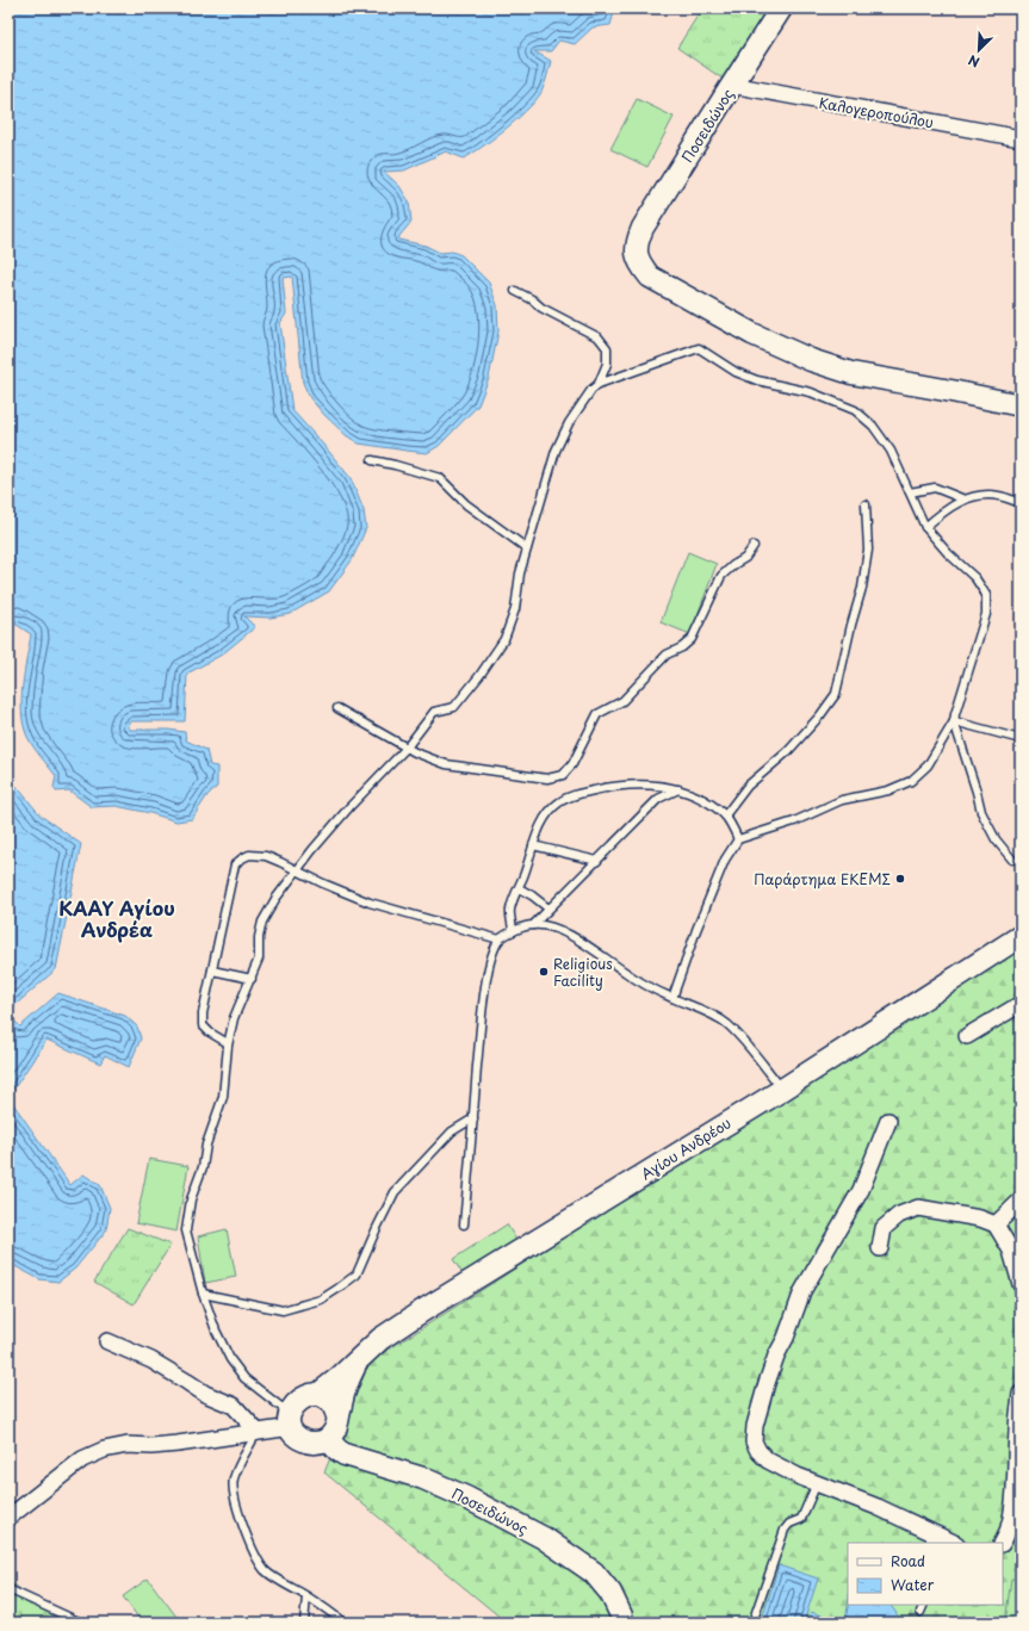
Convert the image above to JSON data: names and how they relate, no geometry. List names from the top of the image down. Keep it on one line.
{"streets":{"street":["Καλογεροπούλου","Ποσειδώνος","Αγίου Ανδρέου"]},"crossings":[["Καλογεροπούλου","Ποσειδώνος"],["Ποσειδώνος","Αγίου Ανδρέου"]],"districts":["ΚΑΑΥ Αγίου Ανδρέα"],"places":["Παράρτημα ΕΚΕΜΣ","Religious Facility"],"legend":["Road","Water"],"north":"bottom left"}
